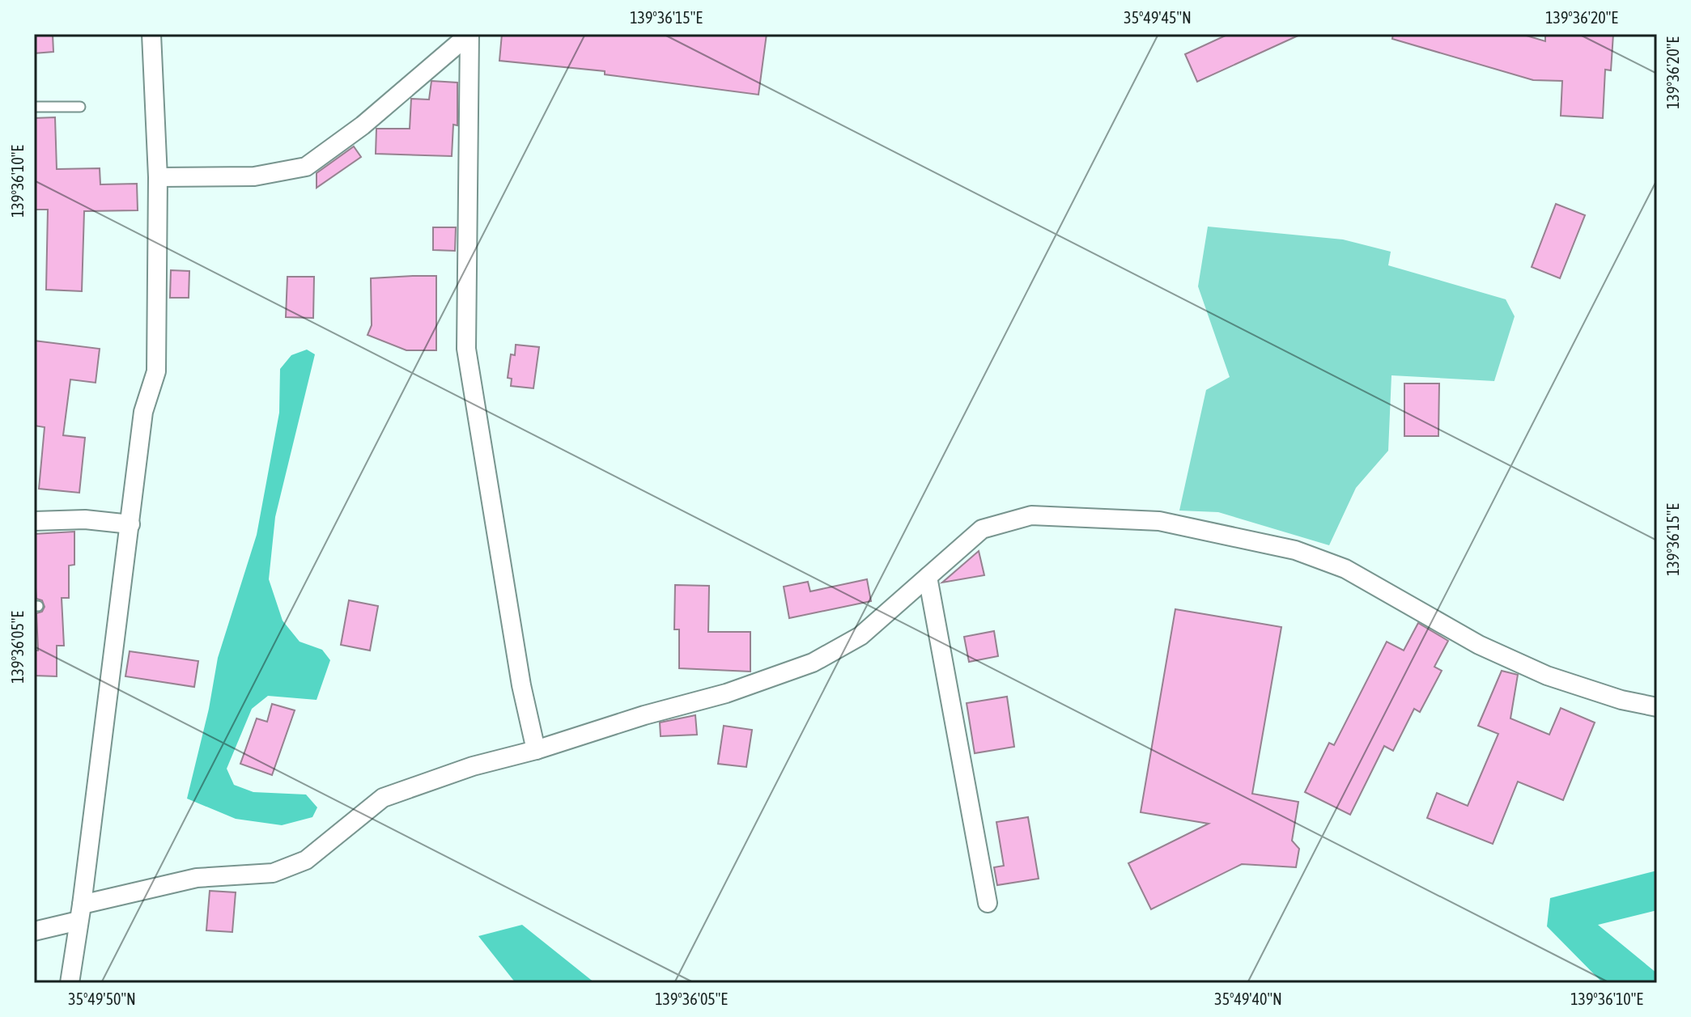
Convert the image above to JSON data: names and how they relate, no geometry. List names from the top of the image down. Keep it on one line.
{"coordinates":["139°36'15\"E","35°49'45\"N","139°36'20\"E","139°36'10\"E","139°36'05\"E","35°49'50\"N","35°49'40\"N"]}
